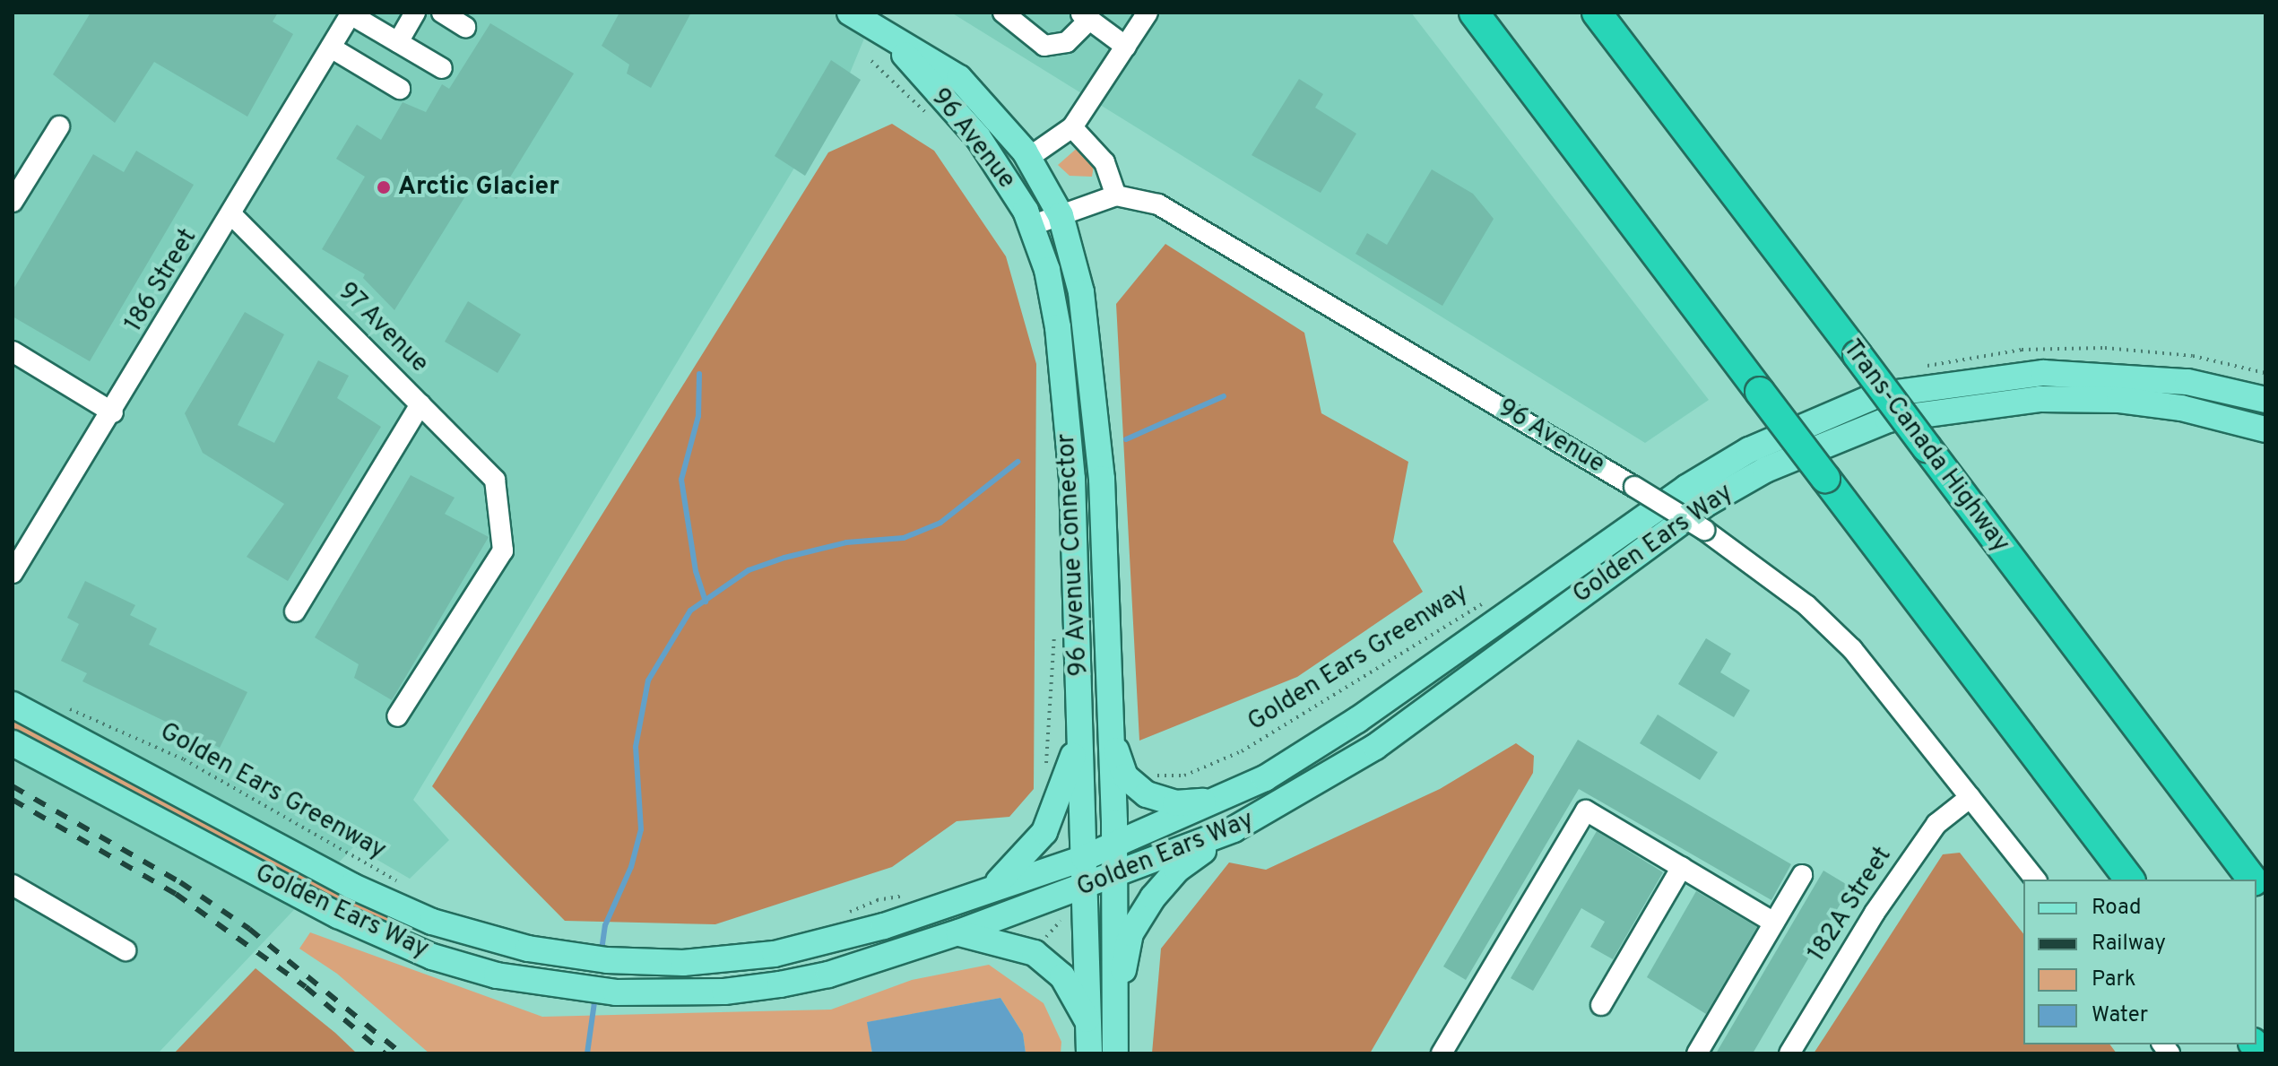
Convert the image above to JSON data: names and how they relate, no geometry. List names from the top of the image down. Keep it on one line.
{"streets":{"highway":["Trans-Canada Highway"],"main road":["96 Avenue","Golden Ears Way","96 Avenue Connector"],"street":["186 Street","97 Avenue","182A Street"],"path":["Golden Ears Greenway"]},"crossings":[["96 Avenue","96 Avenue Connector"],["96 Avenue","182A Street"],["186 Street","97 Avenue"],["Golden Ears Way","96 Avenue Connector"]],"places":["Arctic Glacier"],"legend":["Road","Railway","Park","Water"]}
